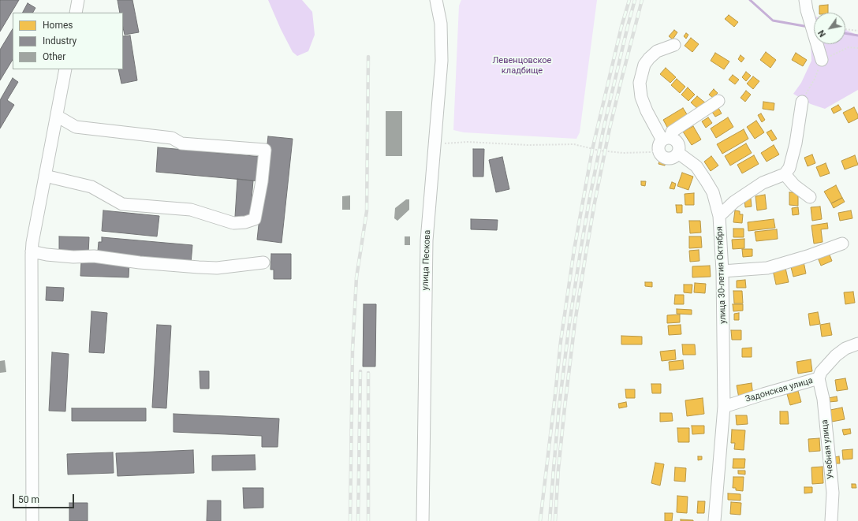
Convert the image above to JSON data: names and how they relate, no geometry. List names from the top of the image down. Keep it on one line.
{"streets":{"street":["улица Пескова","улица 30-летия Октября","Задонская улица","Учебная улица"]},"crossings":[["улица 30-летия Октября","Задонская улица"],["Задонская улица","Учебная улица"]],"parks":["Левенцовское кладбище"],"legend":["Homes","Industry","Other"],"scale_bar":"50 m","north":"bottom left"}
